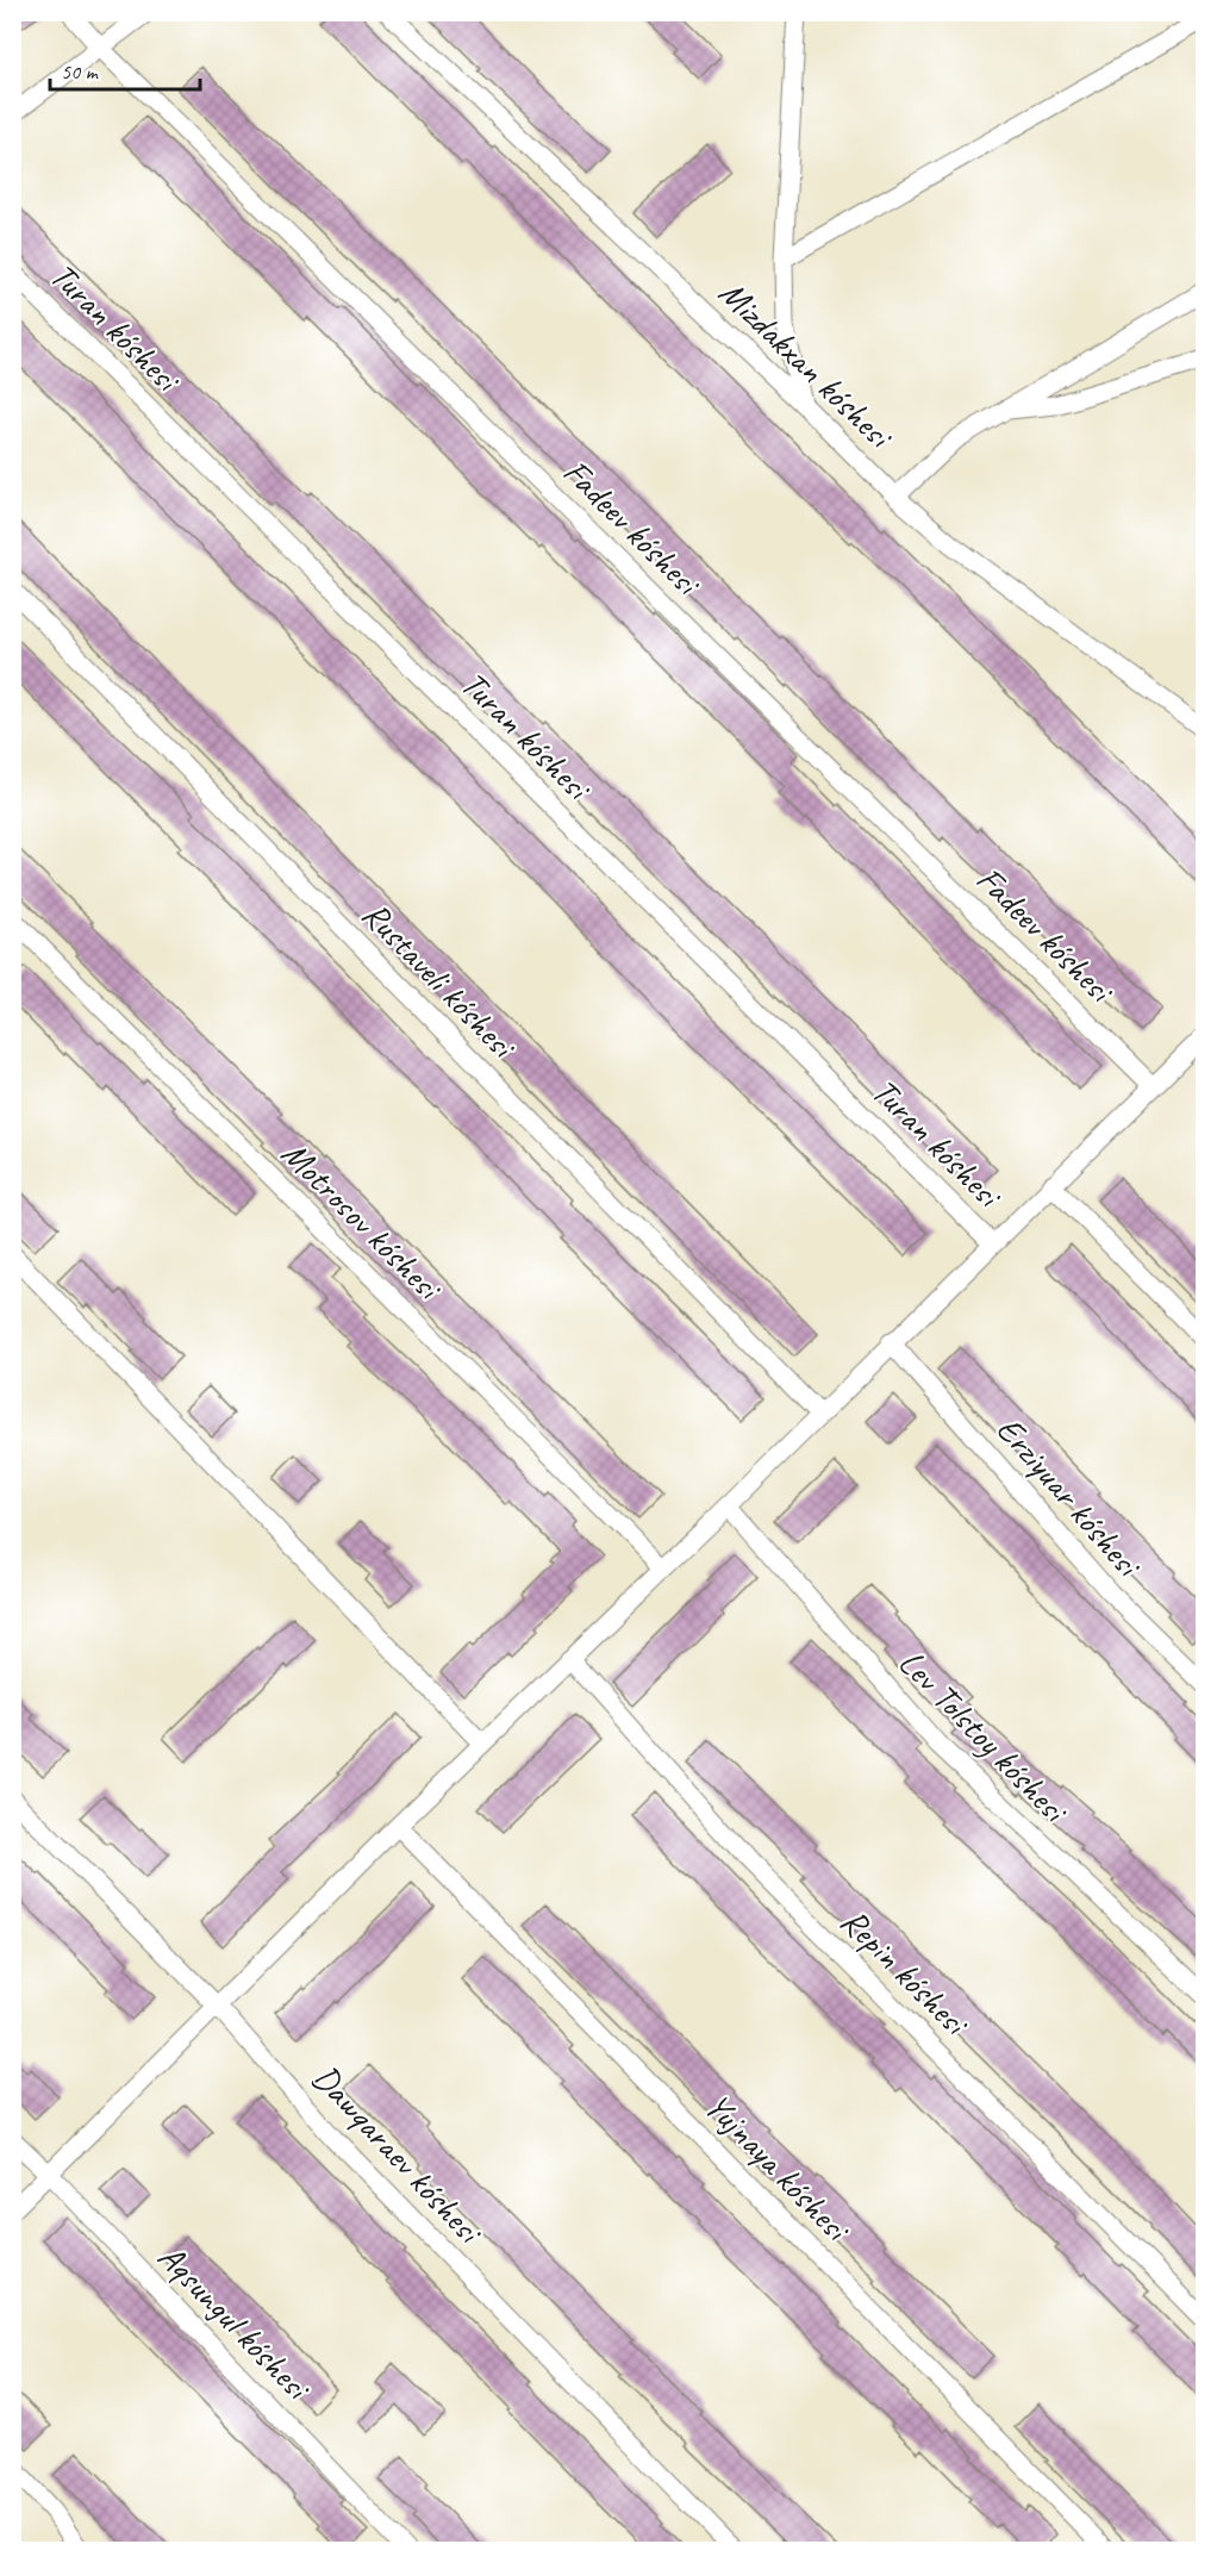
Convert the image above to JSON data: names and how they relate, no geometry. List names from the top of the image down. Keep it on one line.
{"streets":{"street":["Turan kóshesi","Mizdakxan kóshesi","Fadeev kóshesi","Rustaveli kóshesi","Motrosov kóshesi","Erziyuar kóshesi","Lev Tolstoy kóshesi","Repin kóshesi","Dawqaraev kóshesi","Yujnaya kóshesi","Aqsungul kóshesi"]},"scale_bar":"50 m"}
